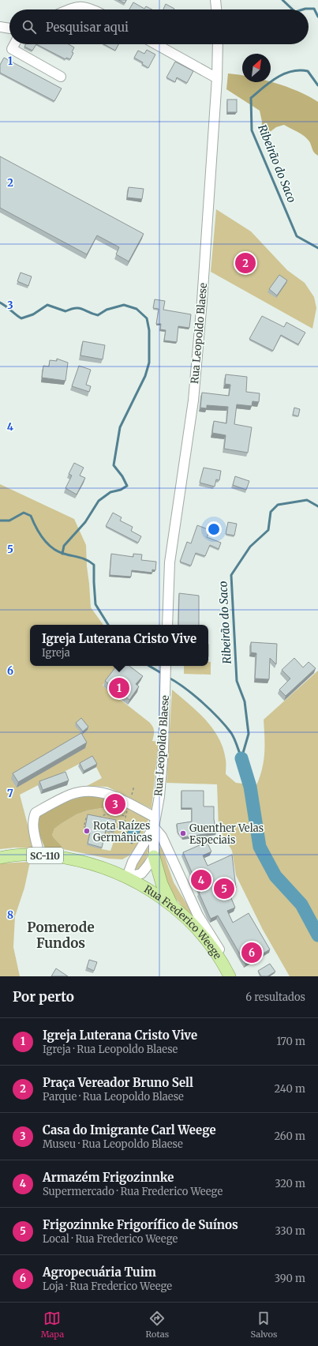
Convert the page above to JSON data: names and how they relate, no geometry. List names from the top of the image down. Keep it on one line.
{"streets":{"main road":["SC-110","Rua Frederico Weege"],"street":["Rua Leopoldo Blaese"]},"crossings":[["Rua Leopoldo Blaese","SC-110"],["Rua Leopoldo Blaese","Rua Frederico Weege"],["SC-110","Rua Frederico Weege"]],"districts":["Pomerode Fundos"],"water":["Ribeirão do Saco"],"places":["Rota Raízes Germânicas","Guenther Velas Especiais"],"north":"top right","page":{"search":"Pesquisar aqui","pins":["2","1","3","4","5","6"],"popup":["Igreja Luterana Cristo Vive","Igreja"],"heading":["Por perto","6 resultados"],"list":[{"mark":"1","name":"Igreja Luterana Cristo Vive","note":"Igreja · Rua Leopoldo Blaese","value":"170 m"},{"mark":"2","name":"Praça Vereador Bruno Sell","note":"Parque · Rua Leopoldo Blaese","value":"240 m"},{"mark":"3","name":"Casa do Imigrante Carl Weege","note":"Museu · Rua Leopoldo Blaese","value":"260 m"},{"mark":"4","name":"Armazém Frigozinnke","note":"Supermercado · Rua Frederico Weege","value":"320 m"},{"mark":"5","name":"Frigozinnke Frigorífico de Suínos","note":"Local · Rua Frederico Weege","value":"330 m"},{"mark":"6","name":"Agropecuária Tuim","note":"Loja · Rua Frederico Weege","value":"390 m"}],"nav":["Mapa","Rotas","Salvos"]},"grid":{"rows":["1","2","3","4","5","6","7","8"]}}
